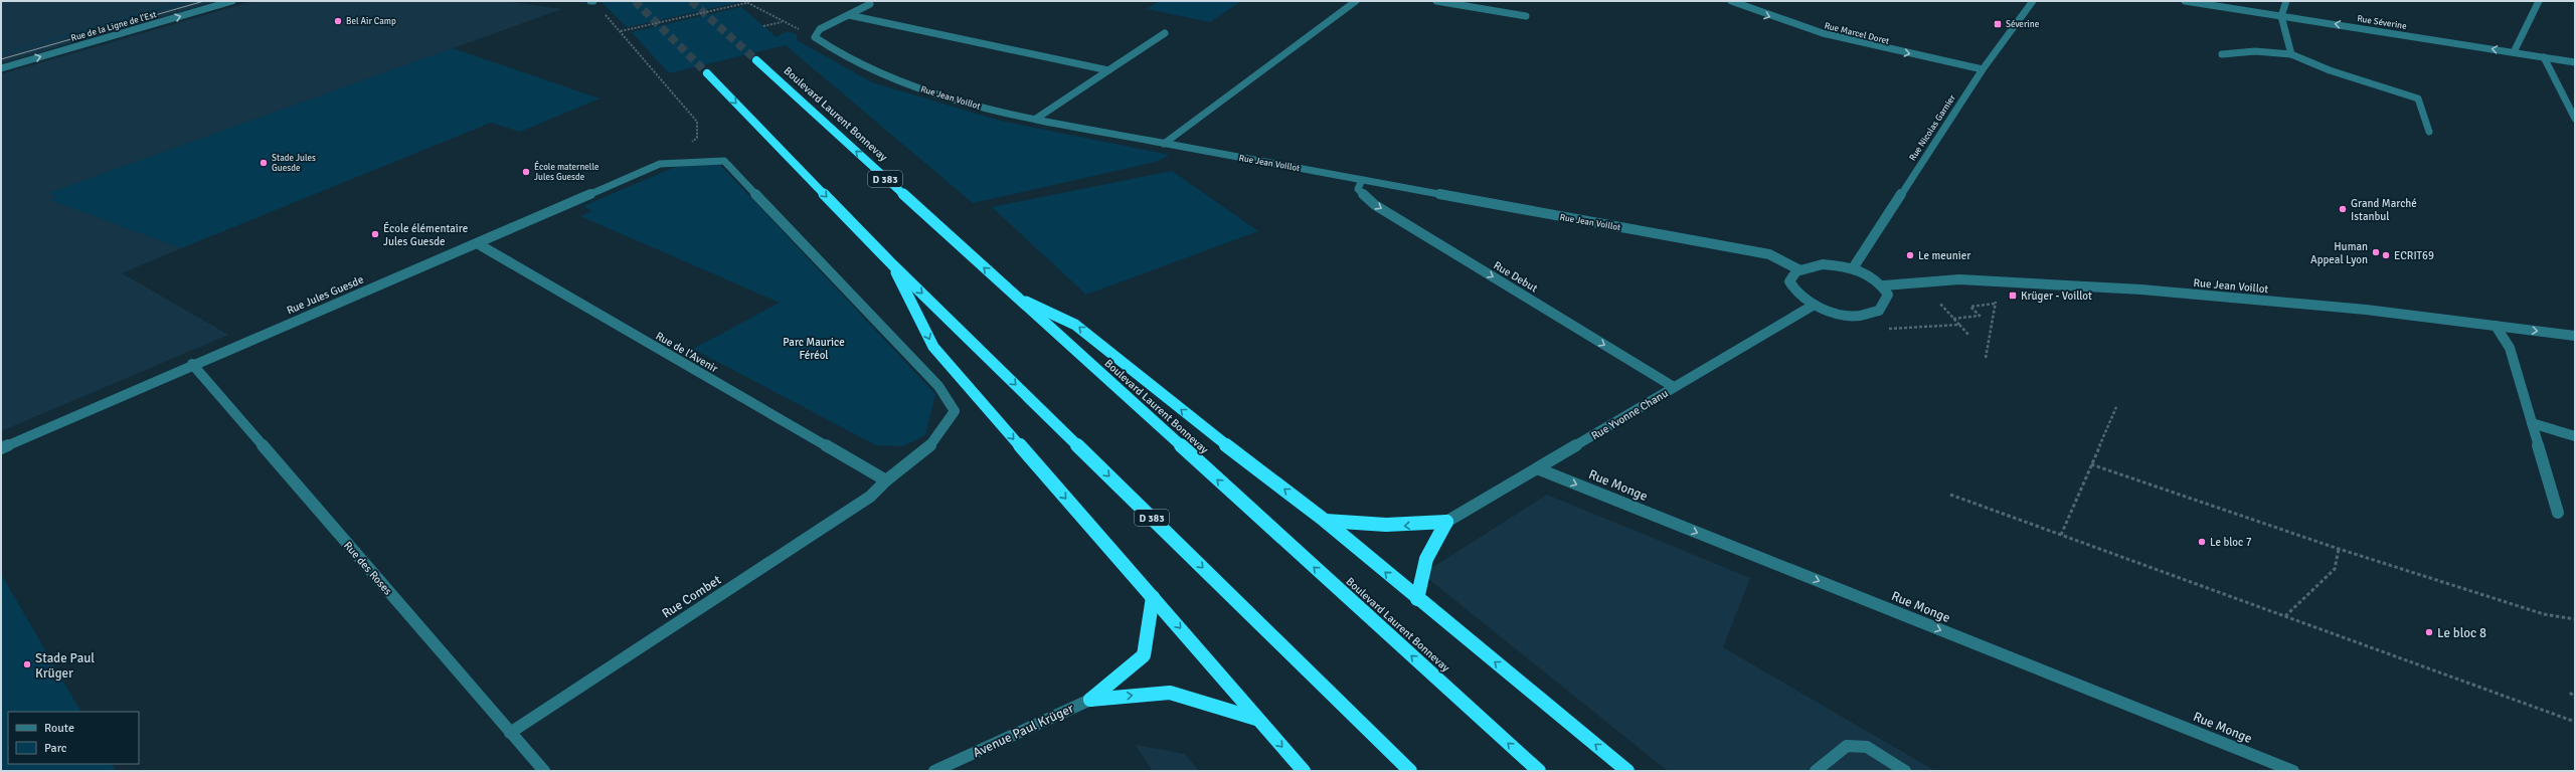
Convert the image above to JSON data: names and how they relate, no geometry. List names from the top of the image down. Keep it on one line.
{"streets":{"highway":["Boulevard Laurent Bonnevay","D 383"],"street":["Rue Séverine","Rue de la Ligne de l'Est","Rue Marcel Doret","Rue Jean Voillot","Rue Nicolas Garnier","Rue Debut","Rue Jules Guesde","Rue de l'Avenir","Rue Yvonne Chanu","Rue Monge","Rue des Roses","Rue Combet","Avenue Paul Krüger"]},"crossings":[["Rue Marcel Doret","Rue Nicolas Garnier"],["Rue Jean Voillot","Rue Debut"],["Rue Debut","Rue Yvonne Chanu"],["Rue Jules Guesde","Rue de l'Avenir"],["Rue Jules Guesde","Rue des Roses"],["Rue Jules Guesde","Rue Combet"],["Rue de l'Avenir","Rue Combet"],["Rue Yvonne Chanu","Rue Monge"],["Rue des Roses","Rue Combet"]],"one_way":["Rue Séverine","Rue de la Ligne de l'Est","Rue Marcel Doret","Rue Debut","Rue Monge"],"parks":["Parc Maurice Féréol"],"places":{"other":["Bel Air Camp","Stade Jules Guesde","École maternelle Jules Guesde","Grand Marché Istanbul","École élémentaire Jules Guesde","Human Appeal Lyon","Le meunier","ECRIT69","Le bloc 7","Le bloc 8","Stade Paul Krüger"],"transit":["Séverine","Krüger - Voillot"]},"legend":["Route","Parc"]}
